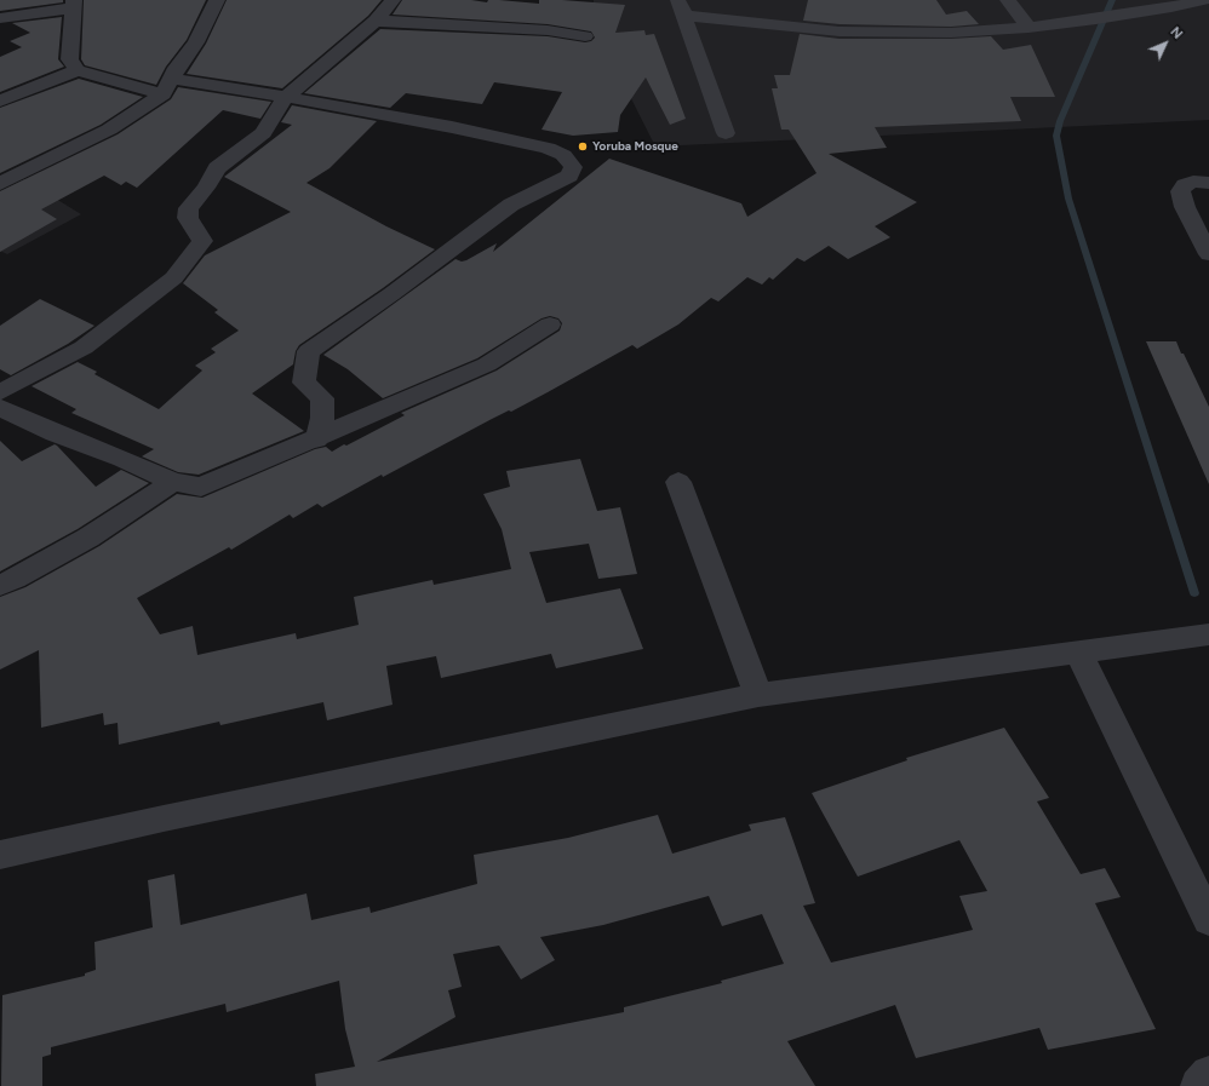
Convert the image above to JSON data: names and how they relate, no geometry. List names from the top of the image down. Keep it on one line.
{"places":["Yoruba Mosque"],"north":"top right"}
